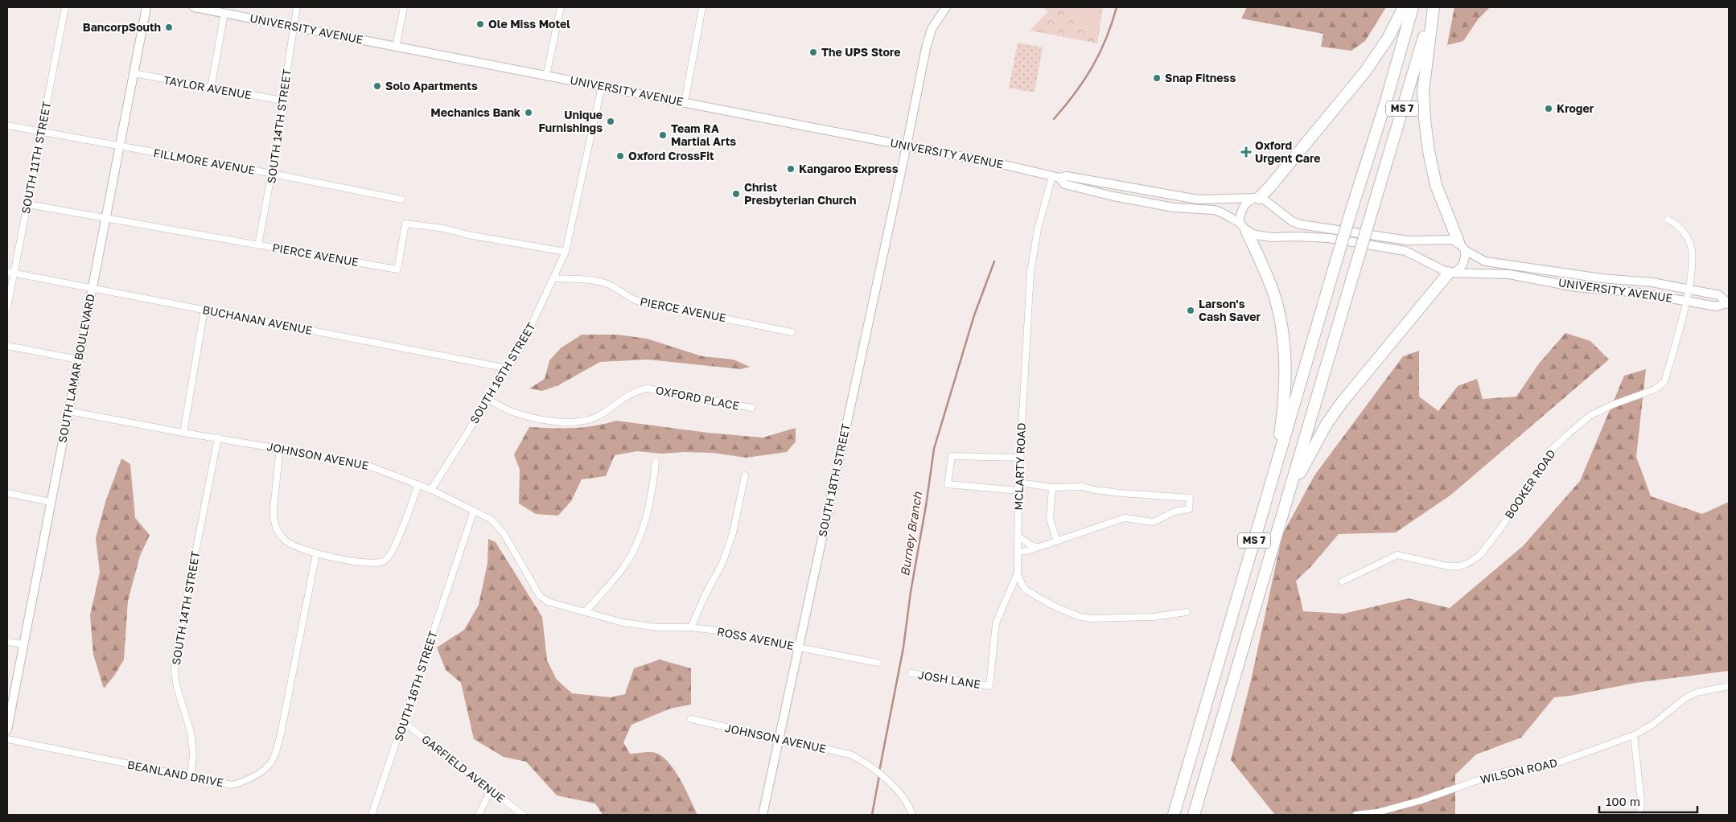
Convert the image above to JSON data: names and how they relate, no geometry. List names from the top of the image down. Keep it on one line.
{"streets":{"highway":["MS 7"],"main road":["UNIVERSITY AVENUE","SOUTH LAMAR BOULEVARD","SOUTH 18TH STREET"],"street":["TAYLOR AVENUE","SOUTH 14TH STREET","SOUTH 11TH STREET","FILLMORE AVENUE","PIERCE AVENUE","BUCHANAN AVENUE","SOUTH 16TH STREET","OXFORD PLACE","JOHNSON AVENUE","MCLARTY ROAD","BOOKER ROAD","ROSS AVENUE","JOSH LANE","GARFIELD AVENUE","WILSON ROAD","BEANLAND DRIVE"]},"crossings":[["UNIVERSITY AVENUE","SOUTH 14TH STREET"],["UNIVERSITY AVENUE","SOUTH 16TH STREET"],["UNIVERSITY AVENUE","MCLARTY ROAD"],["UNIVERSITY AVENUE","SOUTH 18TH STREET"],["UNIVERSITY AVENUE","BOOKER ROAD"],["TAYLOR AVENUE","SOUTH 14TH STREET"],["TAYLOR AVENUE","SOUTH LAMAR BOULEVARD"],["SOUTH 14TH STREET","FILLMORE AVENUE"],["SOUTH 14TH STREET","PIERCE AVENUE"],["SOUTH 14TH STREET","JOHNSON AVENUE"],["SOUTH 14TH STREET","BEANLAND DRIVE"],["SOUTH 11TH STREET","FILLMORE AVENUE"],["SOUTH 11TH STREET","PIERCE AVENUE"],["SOUTH 11TH STREET","BUCHANAN AVENUE"],["FILLMORE AVENUE","SOUTH LAMAR BOULEVARD"],["PIERCE AVENUE","SOUTH LAMAR BOULEVARD"],["PIERCE AVENUE","SOUTH 16TH STREET"],["BUCHANAN AVENUE","SOUTH LAMAR BOULEVARD"],["BUCHANAN AVENUE","SOUTH 16TH STREET"],["SOUTH LAMAR BOULEVARD","JOHNSON AVENUE"],["SOUTH 16TH STREET","OXFORD PLACE"],["SOUTH 16TH STREET","JOHNSON AVENUE"],["SOUTH 16TH STREET","GARFIELD AVENUE"],["JOHNSON AVENUE","SOUTH 18TH STREET"],["JOHNSON AVENUE","ROSS AVENUE"],["MCLARTY ROAD","JOSH LANE"],["SOUTH 18TH STREET","ROSS AVENUE"]],"water":["Burney Branch"],"places":{"other":["Ole Miss Motel","BancorpSouth","The UPS Store","Snap Fitness","Solo Apartments","Kroger","Mechanics Bank","Unique Furnishings","Team RA Martial Arts","Oxford CrossFit","Kangaroo Express","Christ Presbyterian Church","Larson's Cash Saver"],"health":["Oxford Urgent Care"]},"scale_bar":"100 m"}
